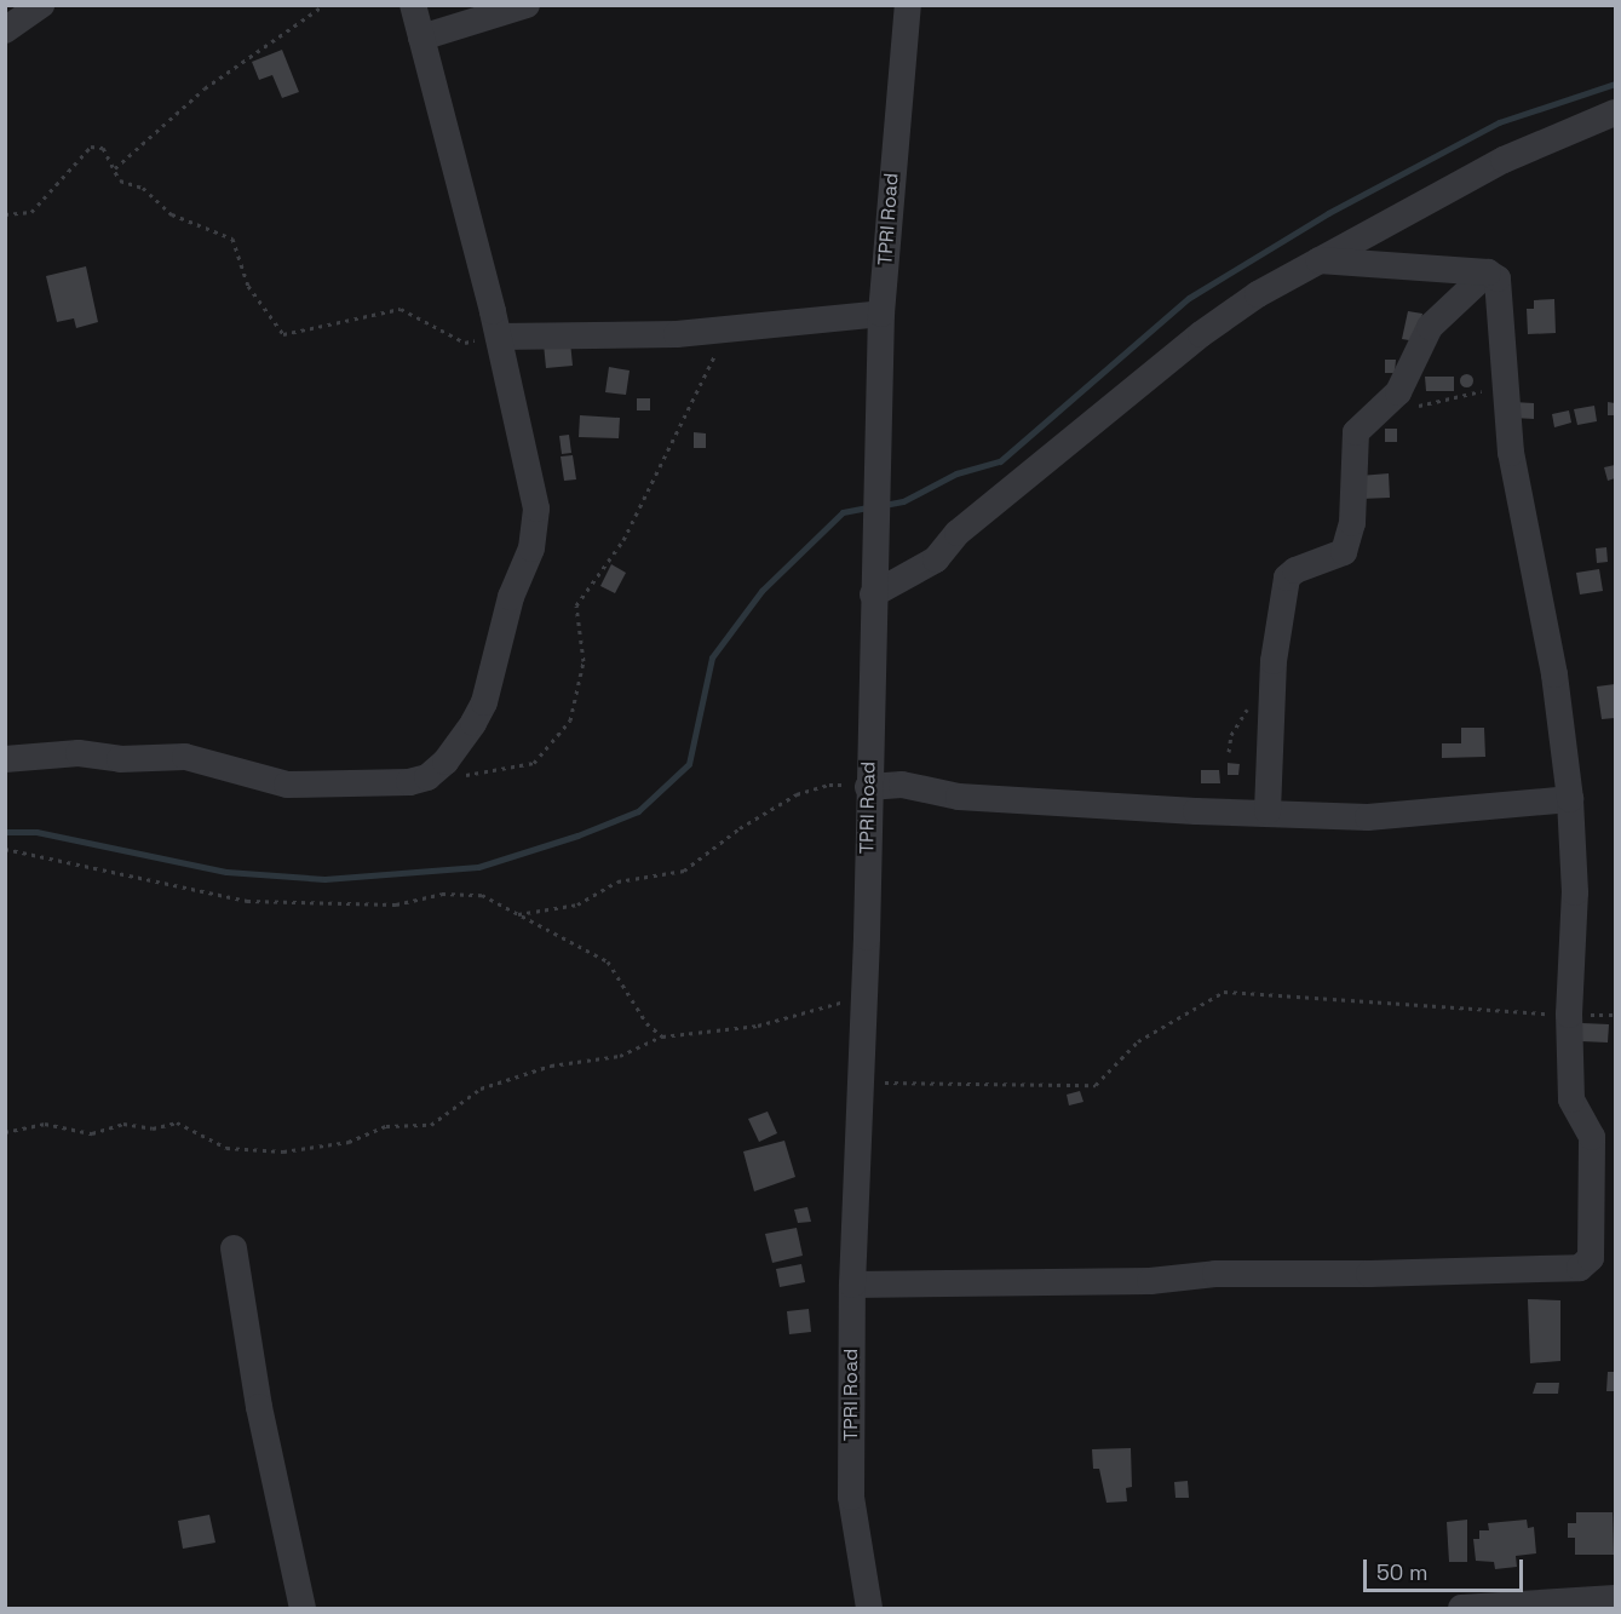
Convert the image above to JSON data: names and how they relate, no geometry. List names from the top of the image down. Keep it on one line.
{"streets":{"street":["TPRI Road"]},"scale_bar":"50 m"}
